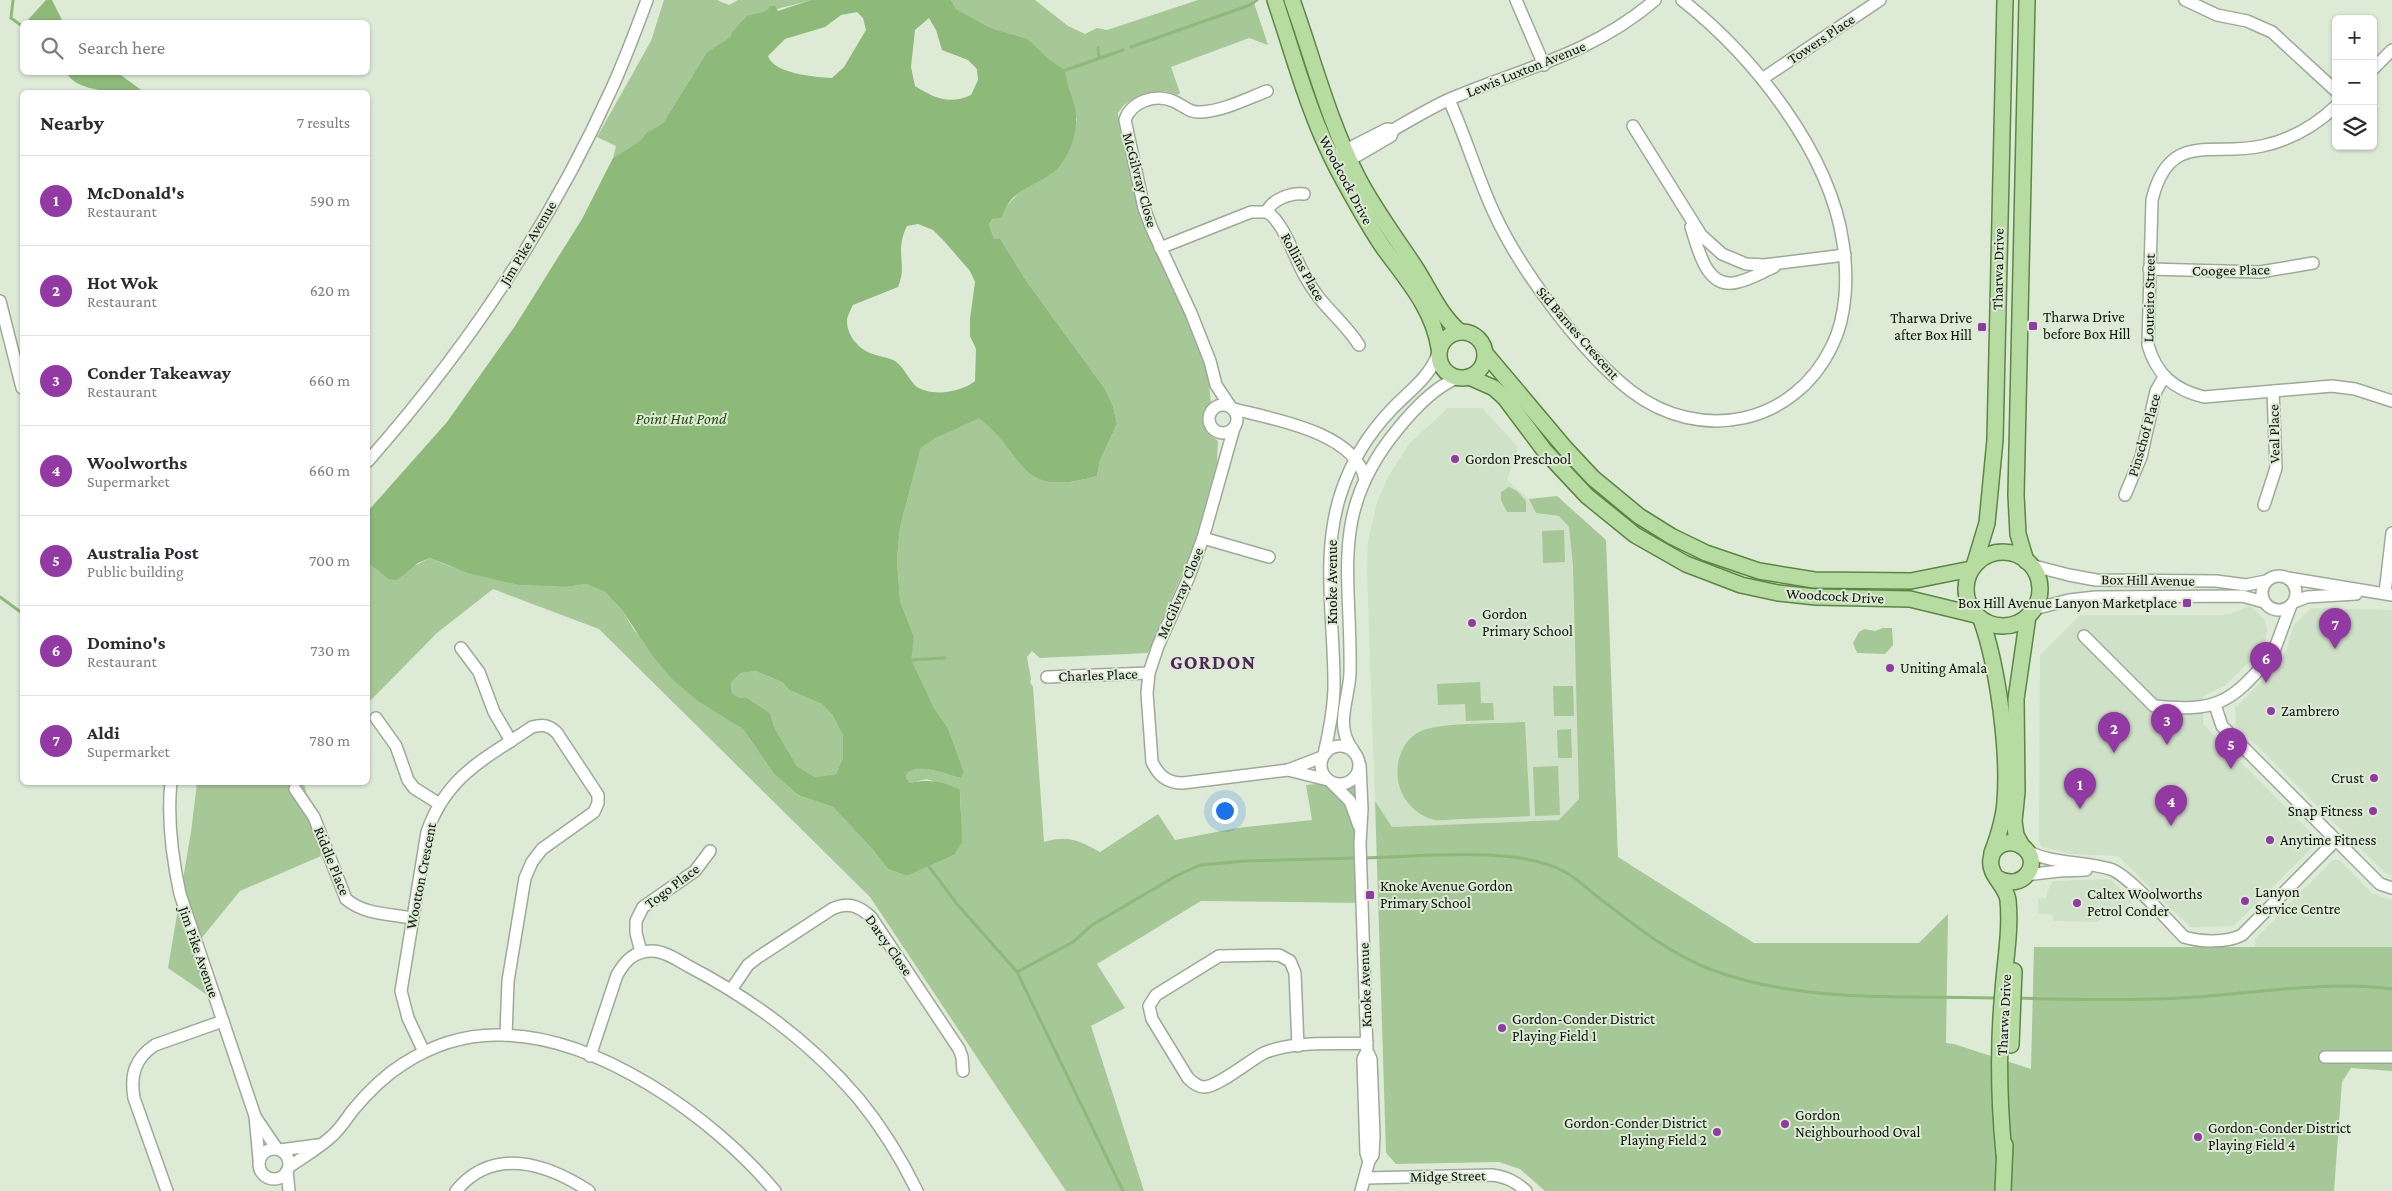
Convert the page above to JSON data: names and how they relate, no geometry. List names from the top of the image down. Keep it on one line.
{"streets":{"main road":["Woodcock Drive","Tharwa Drive"],"street":["Towers Place","Lewis Luxton Avenue","McGilvray Close","Jim Pike Avenue","Rollins Place","Coogee Place","Loureiro Street","Sid Barnes Crescent","Veal Place","Pinschof Place","Box Hill Avenue","Knoke Avenue","Charles Place","Riddle Place","Wootton Crescent","Togo Place","Darcy Close","Midge Street"]},"crossings":[["Towers Place","Sid Barnes Crescent"],["Lewis Luxton Avenue","Woodcock Drive"],["Lewis Luxton Avenue","Sid Barnes Crescent"],["McGilvray Close","Knoke Avenue"],["McGilvray Close","Charles Place"],["Woodcock Drive","Tharwa Drive"],["Woodcock Drive","Box Hill Avenue"],["Woodcock Drive","Knoke Avenue"],["Tharwa Drive","Box Hill Avenue"],["Coogee Place","Loureiro Street"],["Loureiro Street","Veal Place"],["Loureiro Street","Pinschof Place"],["Knoke Avenue","Midge Street"],["Riddle Place","Wootton Crescent"]],"districts":["GORDON"],"water":["Point Hut Pond"],"places":{"transit":["Tharwa Drive before Box Hill","Tharwa Drive after Box Hill","Box Hill Avenue Lanyon Marketplace","Knoke Avenue Gordon Primary School"],"other":["Gordon Preschool","Gordon Primary School","Uniting Amala","Zambrero","Crust","Snap Fitness","Anytime Fitness","Lanyon Service Centre","Caltex Woolworths Petrol Conder","Gordon-Conder District Playing Field 1","Gordon Neighbourhood Oval","Gordon-Conder District Playing Field 2","Gordon-Conder District Playing Field 4"]},"page":{"map_buttons":["+","−"],"search":"Search here","heading":["Nearby","7 results"],"list":[{"mark":"1","name":"McDonald's","note":"Restaurant","value":"590 m"},{"mark":"2","name":"Hot Wok","note":"Restaurant","value":"620 m"},{"mark":"3","name":"Conder Takeaway","note":"Restaurant","value":"660 m"},{"mark":"4","name":"Woolworths","note":"Supermarket","value":"660 m"},{"mark":"5","name":"Australia Post","note":"Public building","value":"700 m"},{"mark":"6","name":"Domino's","note":"Restaurant","value":"730 m"},{"mark":"7","name":"Aldi","note":"Supermarket","value":"780 m"}],"pins":["7","6","3","2","5","1","4"]}}
